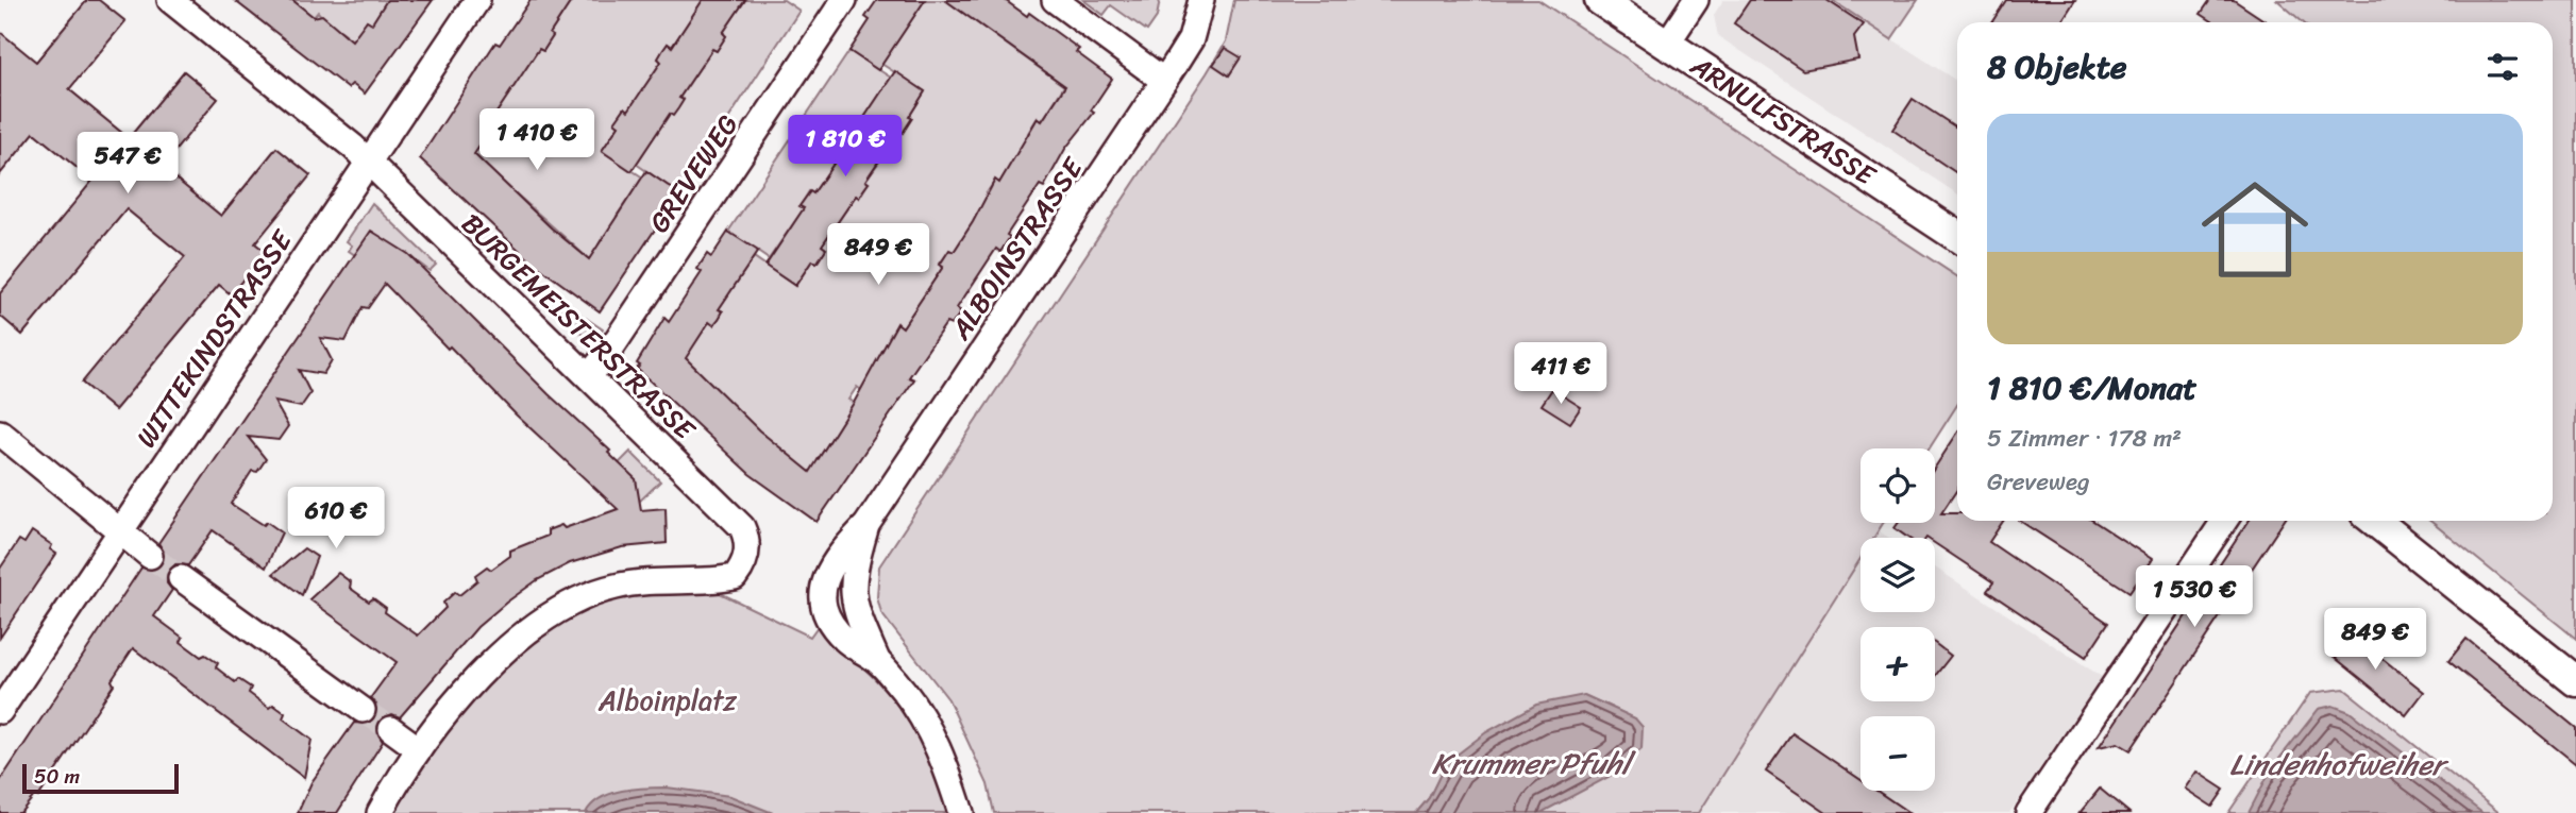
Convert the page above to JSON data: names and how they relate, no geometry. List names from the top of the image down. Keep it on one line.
{"streets":{"main road":["ARNULFSTRASSE"],"street":["GREVEWEG","ALBOINSTRASSE","BURGEMEISTERSTRASSE","WITTEKINDSTRASSE"]},"crossings":[["GREVEWEG","BURGEMEISTERSTRASSE"],["BURGEMEISTERSTRASSE","WITTEKINDSTRASSE"]],"water":["Krummer Pfuhl","Lindenhofweiher"],"parks":["Alboinplatz"],"scale_bar":"50 m","page":{"heading":"8 Objekte","price":["1 410 €","1 810 €","547 €","849 €","411 €","610 €","1 530 €","849 €"],"list":[{"name":"1 810 €/Monat","note":"5 Zimmer · 178 m² · Greveweg"}],"map_buttons":["+","−"],"scale":"50 m"}}
